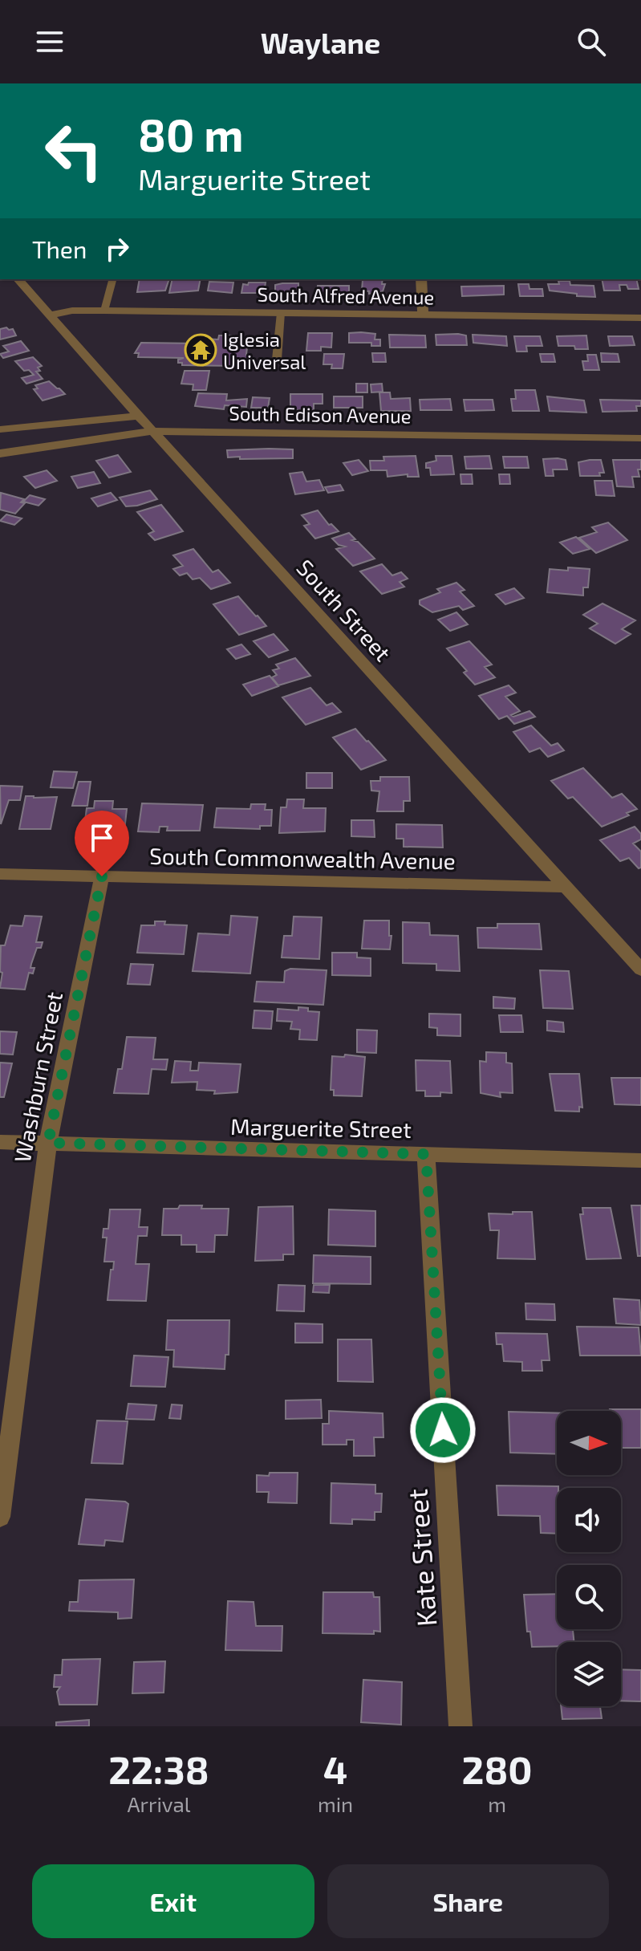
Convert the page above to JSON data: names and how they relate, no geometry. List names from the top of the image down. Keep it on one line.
{"streets":{"street":["South Alfred Avenue","South Edison Avenue","South Street","South Commonwealth Avenue","Washburn Street","Marguerite Street","Kate Street"]},"crossings":[["South Alfred Avenue","South Street"],["South Edison Avenue","South Street"],["South Street","South Commonwealth Avenue"],["South Commonwealth Avenue","Washburn Street"],["Washburn Street","Marguerite Street"],["Marguerite Street","Kate Street"]],"places":{"temple":["Iglesia Universal"]},"north":"right","page":{"header":"Waylane","turn":["80 m","Marguerite Street"],"then":"Then","eta":["22:38","Arrival","4","min","280","m"],"buttons":["Exit","Share"]}}
